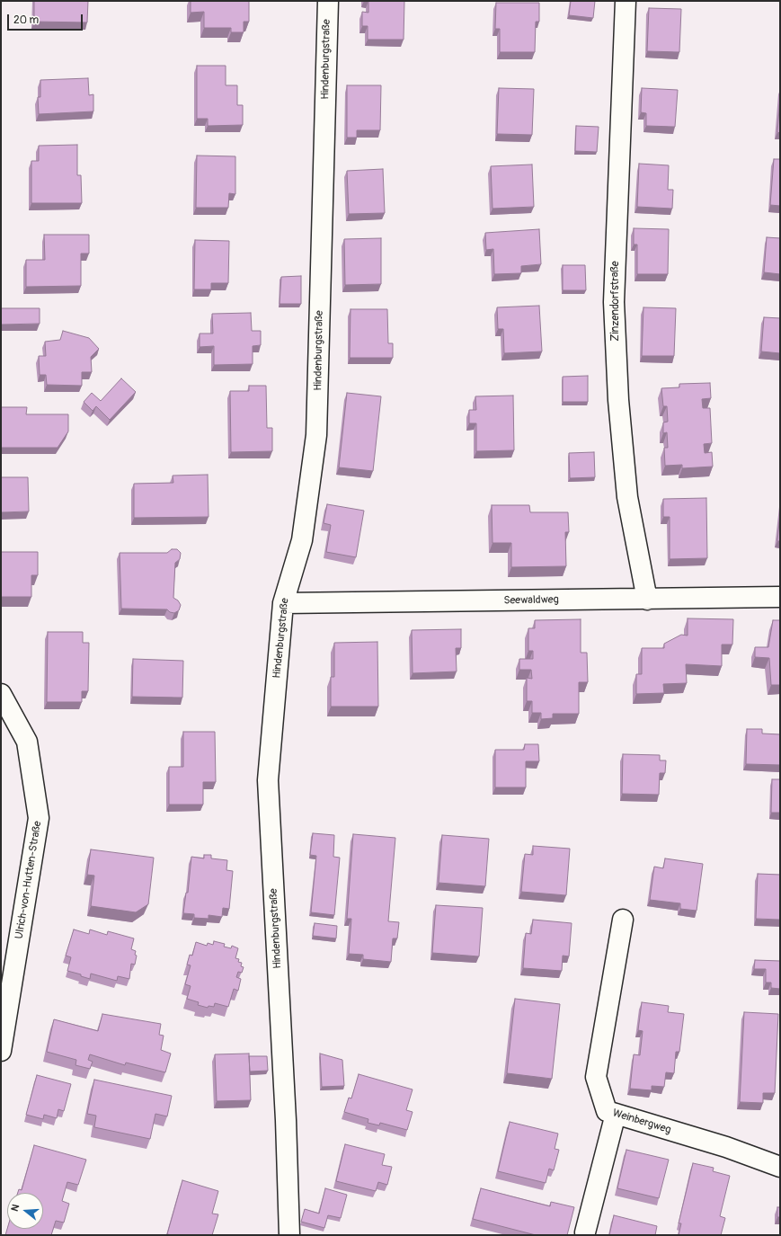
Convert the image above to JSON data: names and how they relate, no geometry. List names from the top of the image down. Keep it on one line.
{"streets":{"street":["Hindenburgstraße","Zinzendorfstraße","Seewaldweg","Ulrich-von-Hutten-Straße","Weinbergweg"]},"crossings":[["Hindenburgstraße","Seewaldweg"],["Zinzendorfstraße","Seewaldweg"]],"scale_bar":"20 m","north":"left"}
